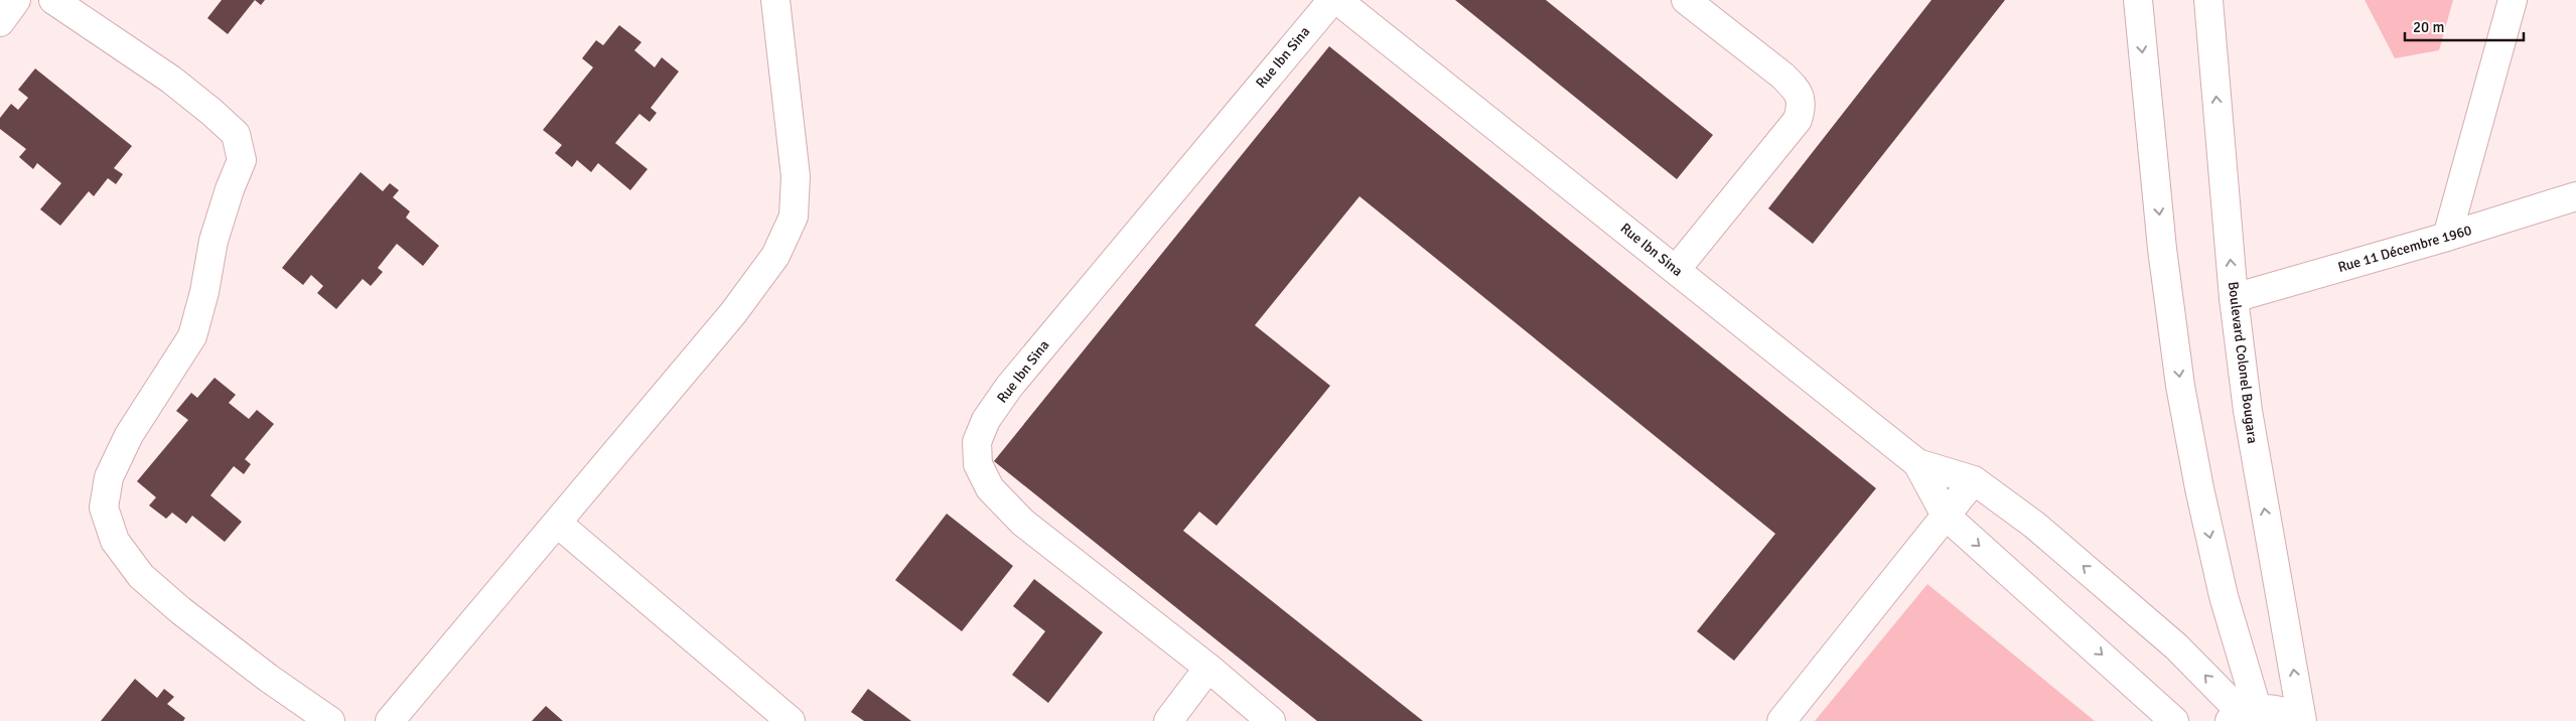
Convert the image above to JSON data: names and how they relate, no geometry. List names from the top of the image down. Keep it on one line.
{"streets":{"street":["Rue Ibn Sina","Rue 11 Décembre 1960","Boulevard Colonel Bougara"]},"crossings":[["Rue 11 Décembre 1960","Boulevard Colonel Bougara"]],"scale_bar":"20 m"}
